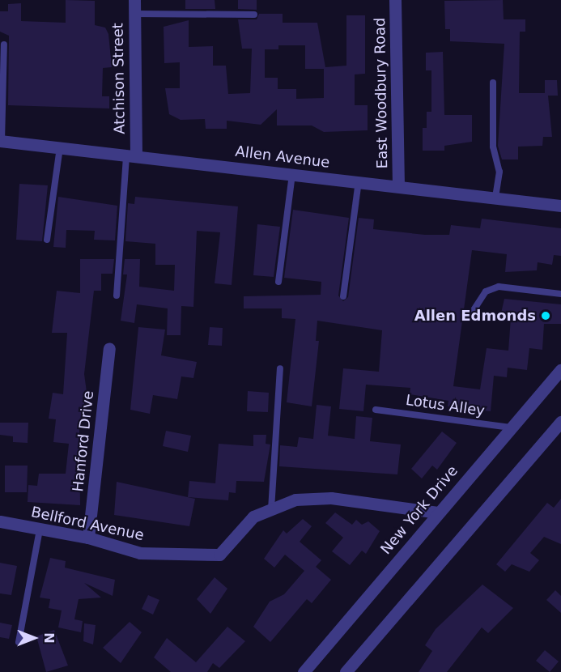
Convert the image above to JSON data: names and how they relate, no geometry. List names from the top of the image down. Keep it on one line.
{"streets":{"street":["Atchison Street","East Woodbury Road","Allen Avenue","Hanford Drive","New York Drive","Bellford Avenue"],"lane":["Lotus Alley"]},"crossings":[["Atchison Street","Allen Avenue"],["East Woodbury Road","Allen Avenue"],["Lotus Alley","New York Drive"],["Hanford Drive","Bellford Avenue"],["New York Drive","Bellford Avenue"]],"places":["Allen Edmonds"],"north":"right"}
